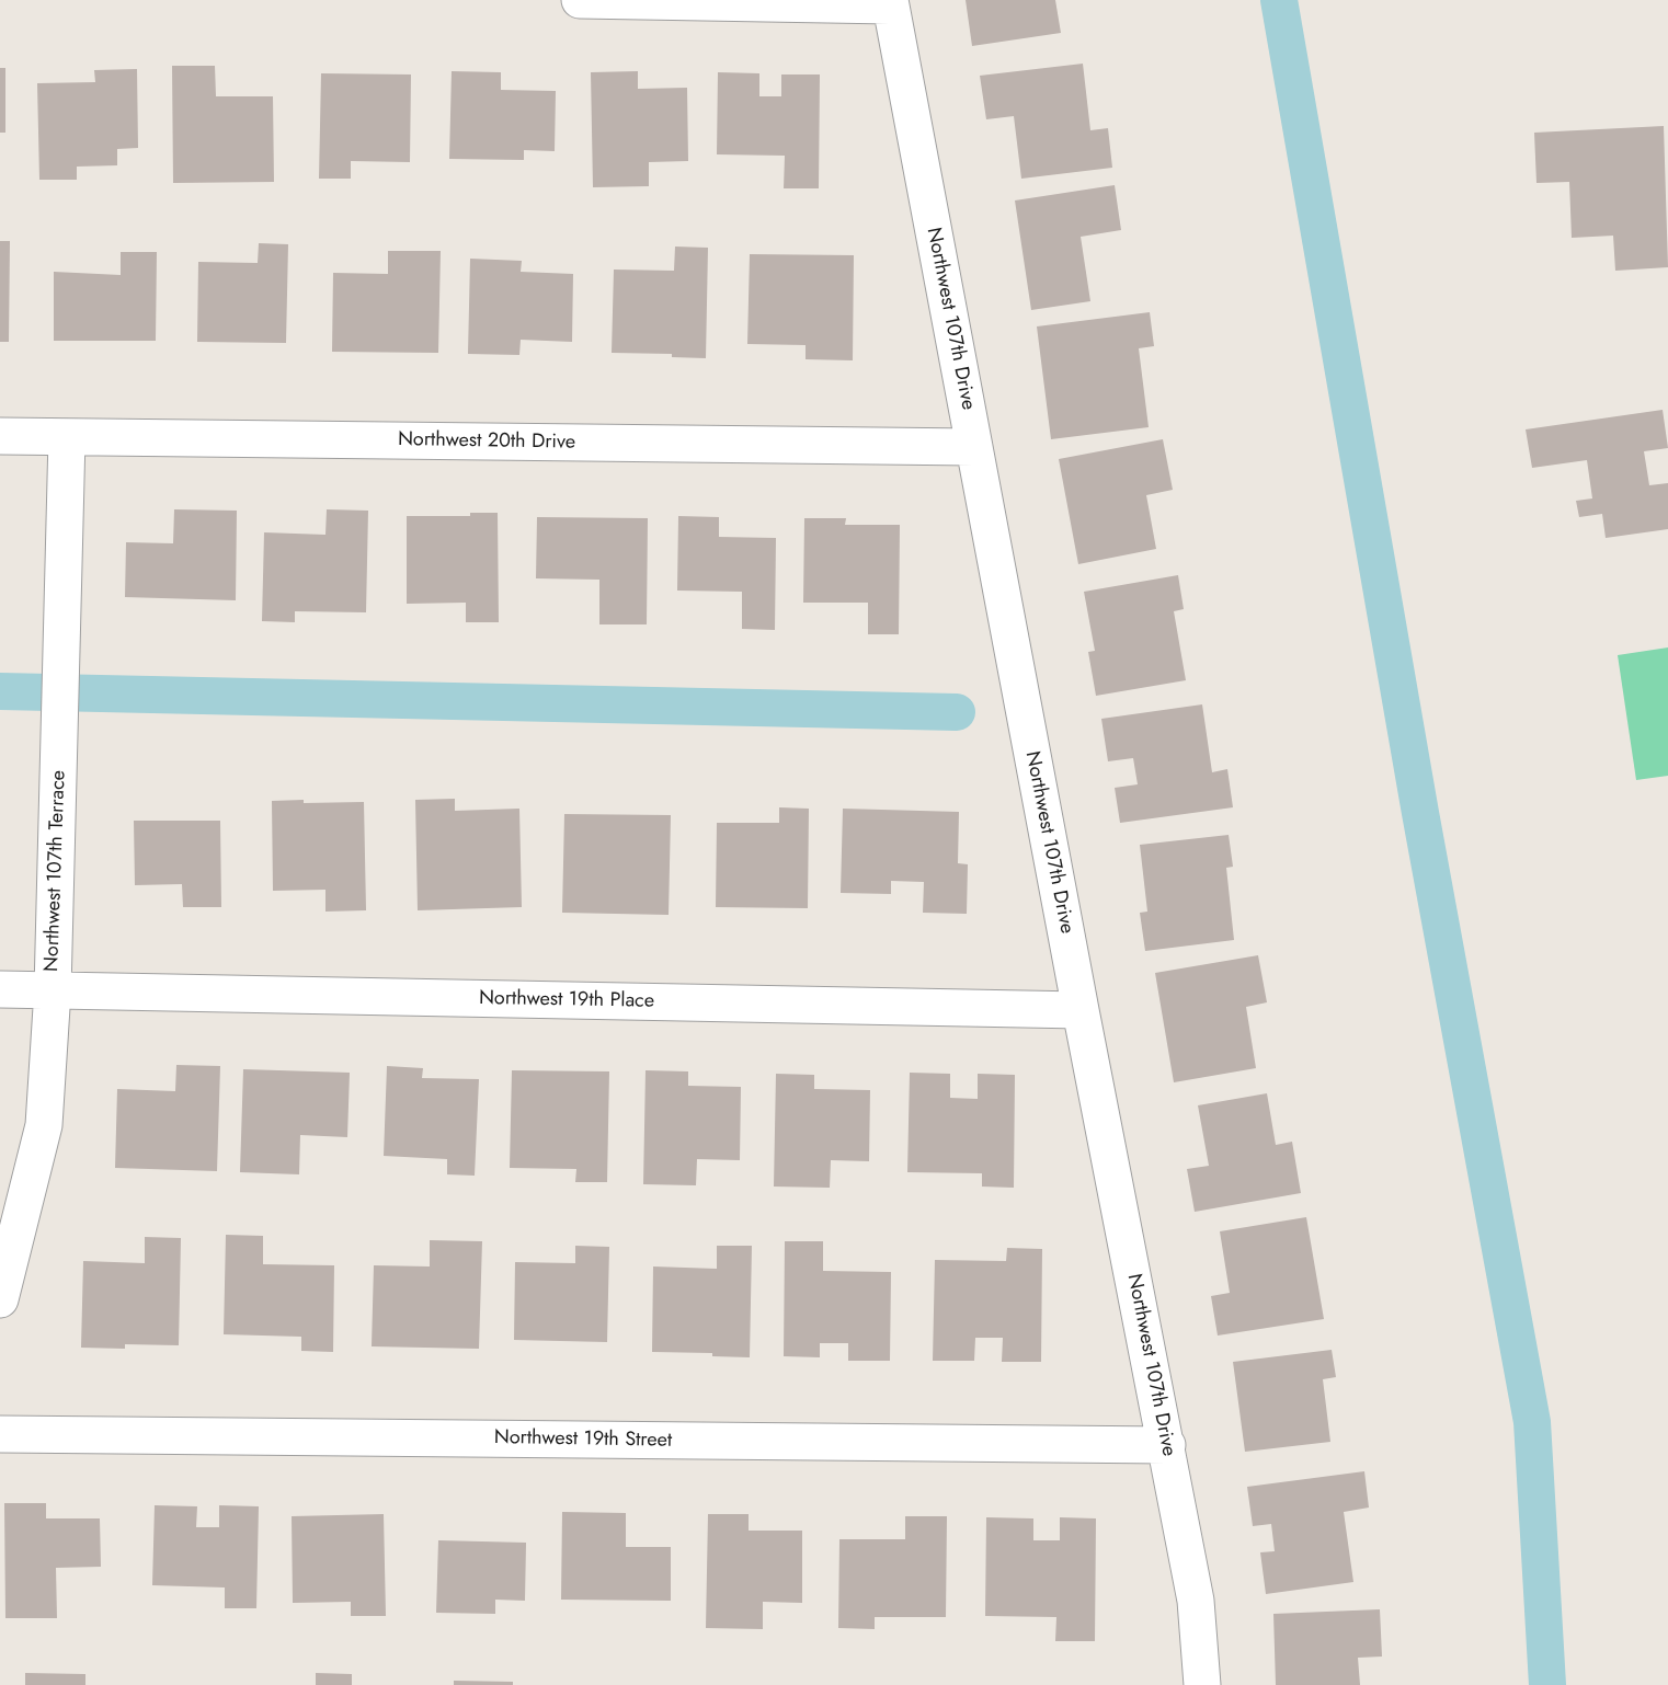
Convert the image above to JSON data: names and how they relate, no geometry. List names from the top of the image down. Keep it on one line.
{"streets":{"street":["Northwest 107th Drive","Northwest 20th Drive","Northwest 107th Terrace","Northwest 19th Place","Northwest 19th Street"]},"crossings":[["Northwest 107th Drive","Northwest 20th Drive"],["Northwest 107th Drive","Northwest 19th Place"],["Northwest 107th Drive","Northwest 19th Street"],["Northwest 20th Drive","Northwest 107th Terrace"],["Northwest 107th Terrace","Northwest 19th Place"]]}
